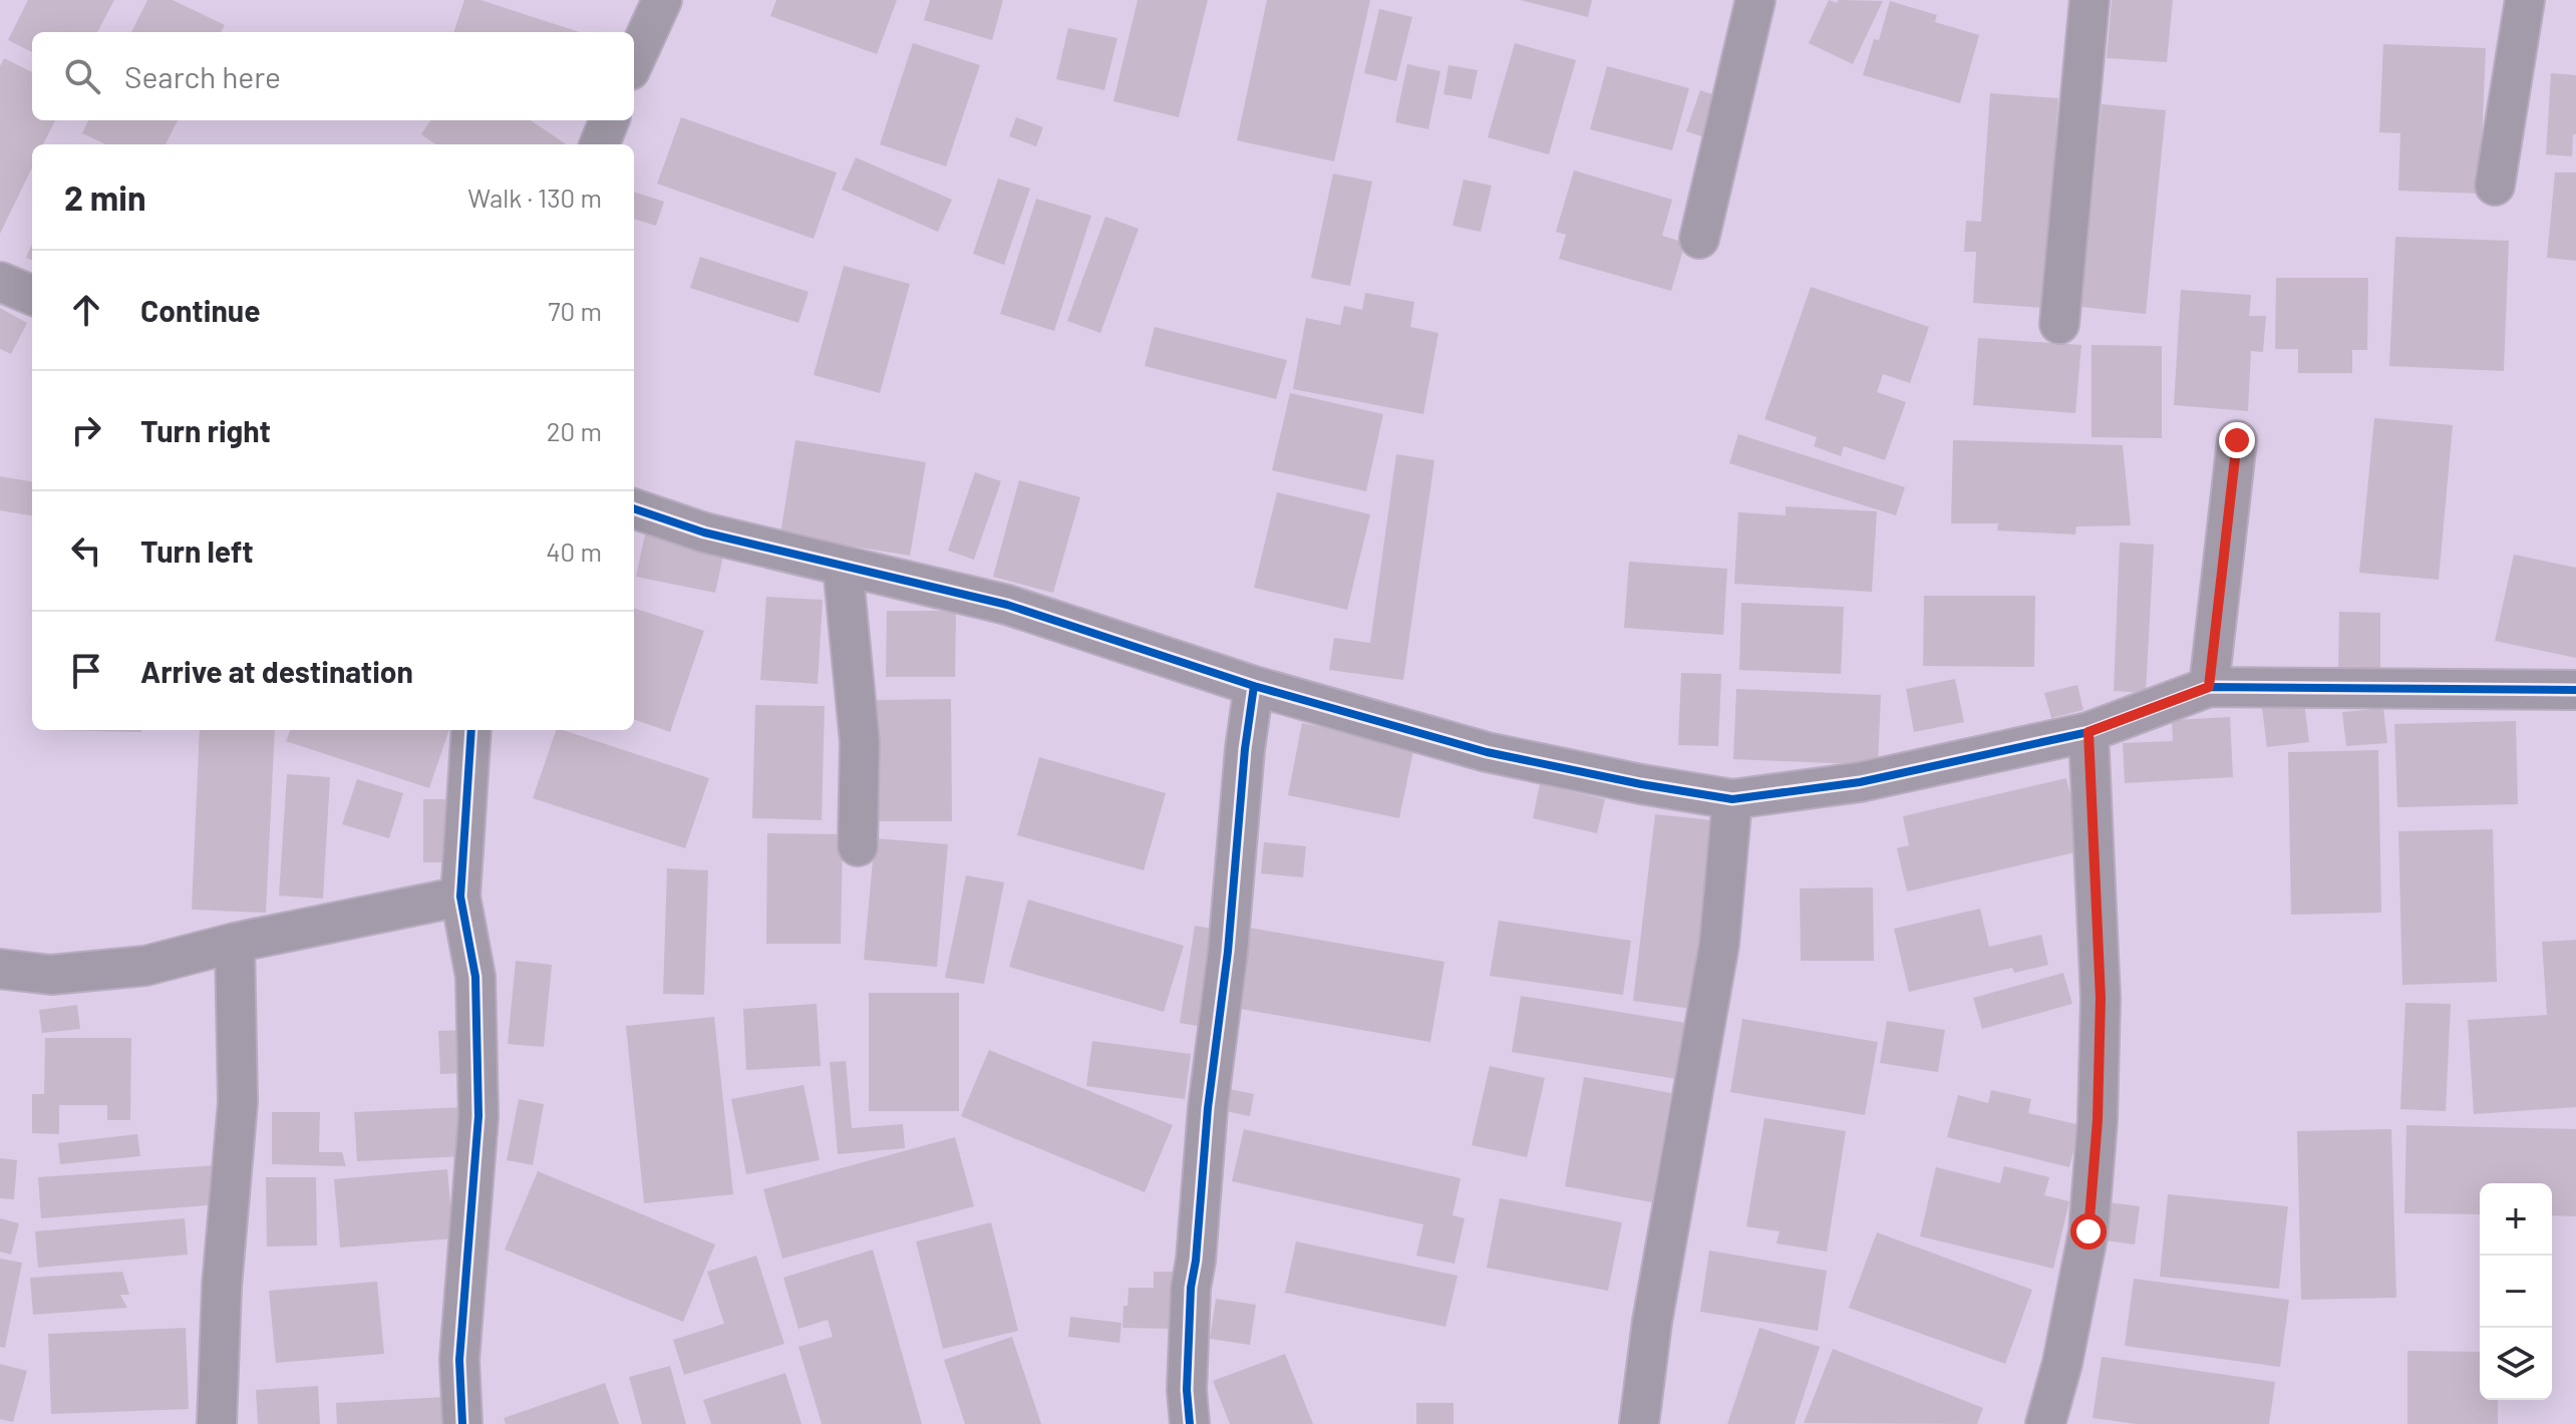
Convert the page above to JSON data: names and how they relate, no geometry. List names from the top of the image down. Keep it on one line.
{"page":{"search":"Search here","heading":["2 min","Walk · 130 m"],"list":[["Continue","70 m"],["Turn right","20 m"],["Turn left","40 m"],"Arrive at destination"],"map_buttons":["+","−"]}}
